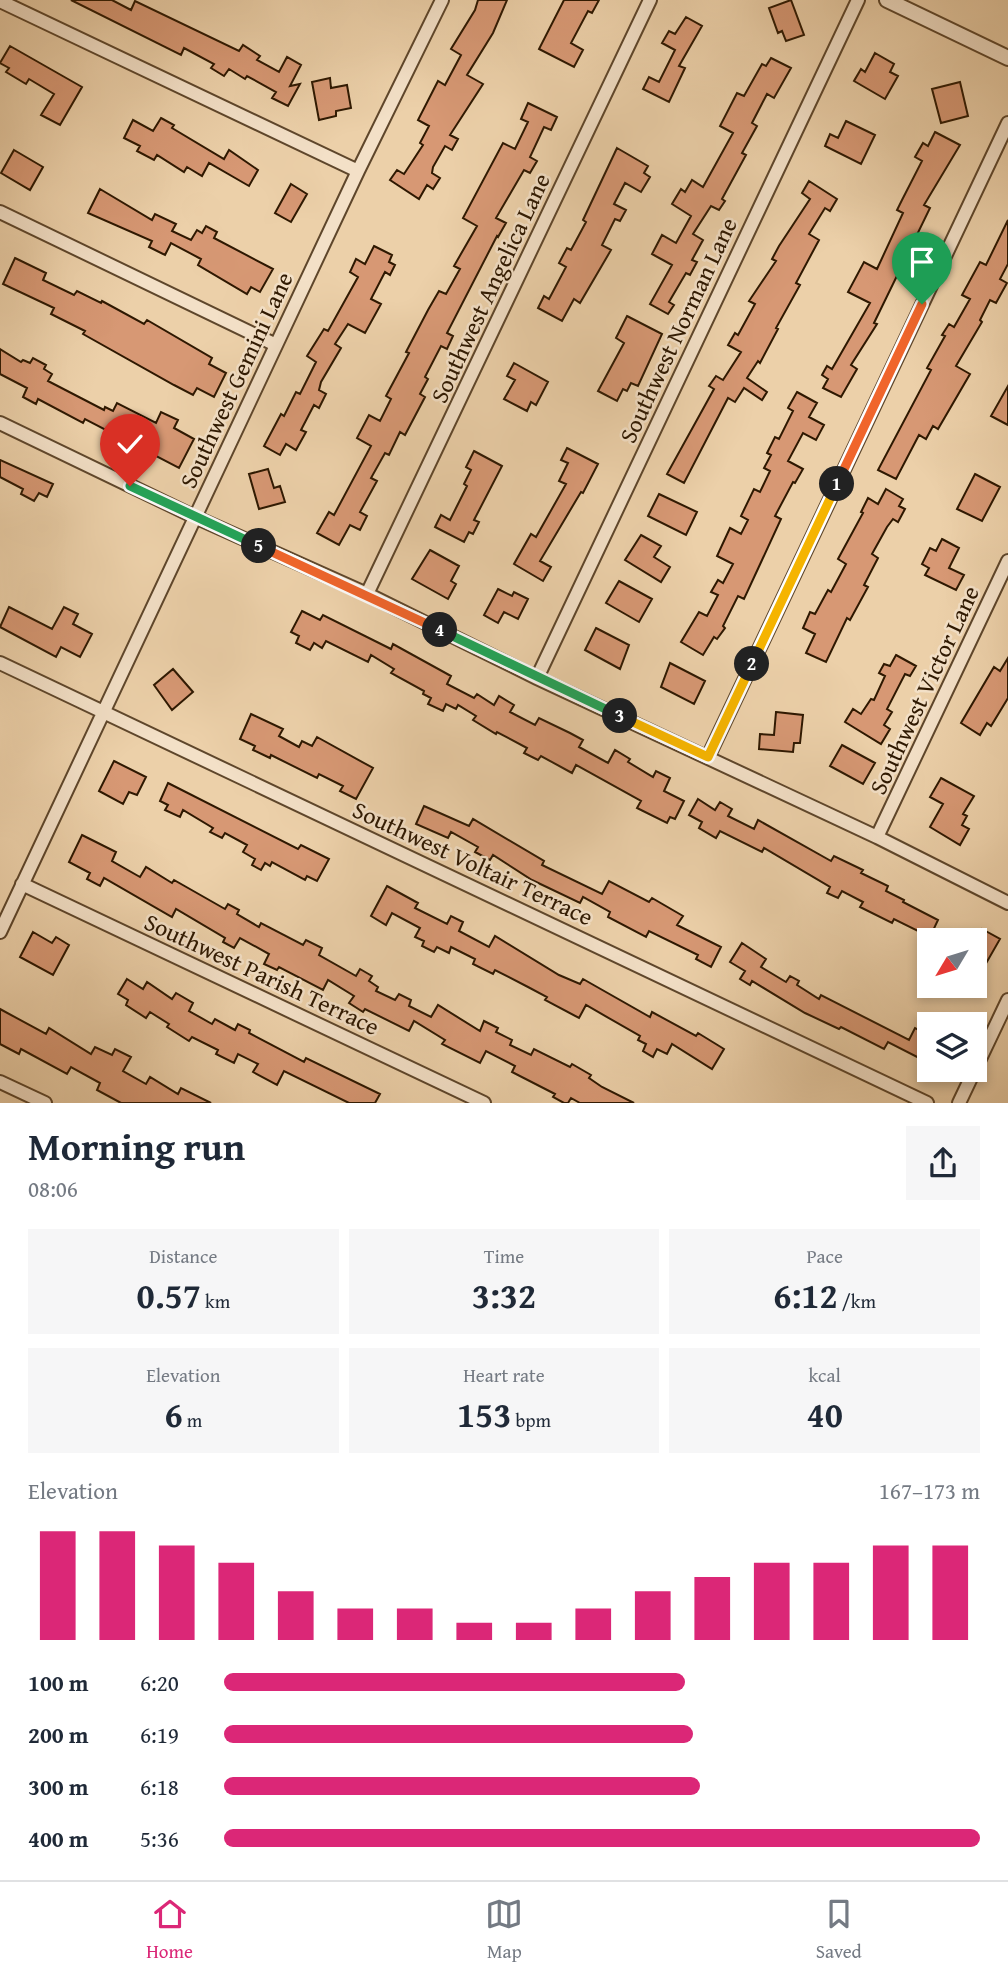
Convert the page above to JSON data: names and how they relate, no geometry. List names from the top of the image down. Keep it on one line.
{"streets":{"street":["Southwest Angelica Lane","Southwest Norman Lane","Southwest Gemini Lane","Southwest Victor Lane","Southwest Voltair Terrace","Southwest Parish Terrace"]},"crossings":[["Southwest Gemini Lane","Southwest Voltair Terrace"],["Southwest Gemini Lane","Southwest Parish Terrace"]],"north":"bottom left","page":{"pins":["1","5","4","2","3"],"heading":["Morning run","08:06"],"stats":[["Distance","0.57 km"],["Time","3:32"],["Pace","6:12 /km"],["Elevation","6 m"],["Heart rate","153 bpm"],["kcal","40"]],"chart":["Elevation","167–173 m"],"list":[{"name":"100 m","note":"6:20"},{"name":"200 m","note":"6:19"},{"name":"300 m","note":"6:18"},{"name":"400 m","note":"5:36"}],"tabs":["Home","Map","Saved"]}}
